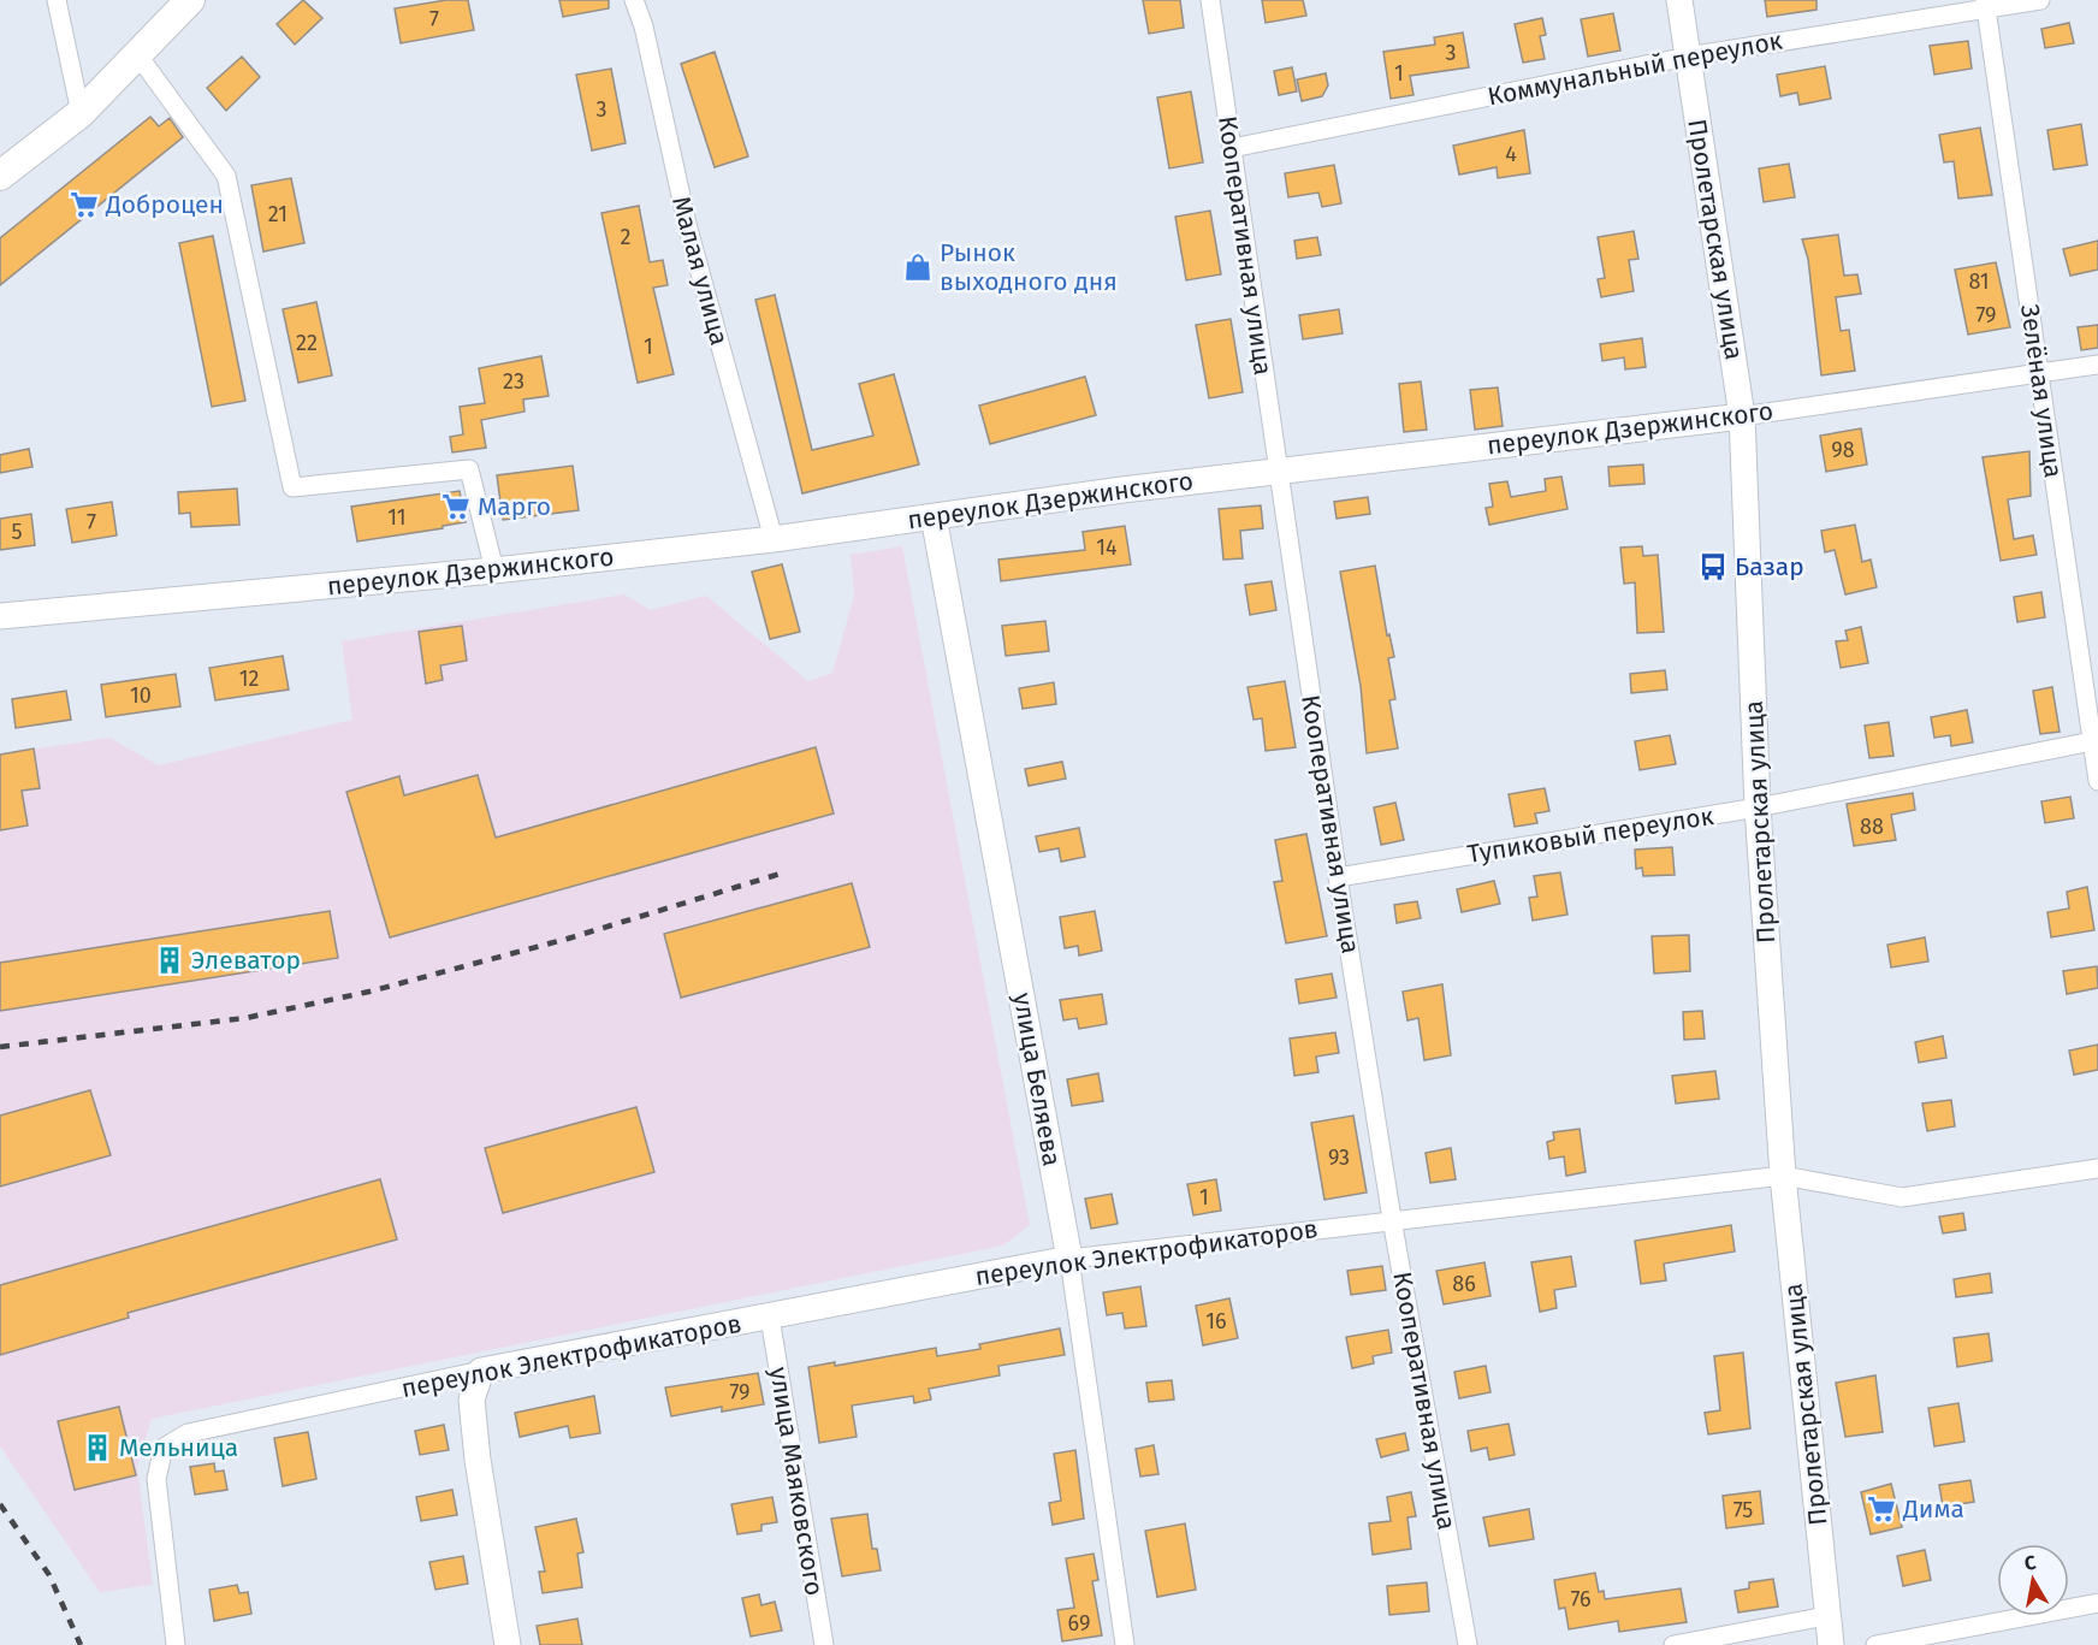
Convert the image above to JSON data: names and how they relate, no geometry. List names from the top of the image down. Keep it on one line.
{"streets":{"street":["Коммунальный переулок","Пролетарская улица","Кооперативная улица","Малая улица","Зелёная улица","переулок Дзержинского","Тупиковый переулок","улица Беляева","переулок Электрофикаторов","улица Маяковского"]},"crossings":[["Коммунальный переулок","Пролетарская улица"],["Коммунальный переулок","Кооперативная улица"],["Коммунальный переулок","Зелёная улица"],["Пролетарская улица","переулок Дзержинского"],["Пролетарская улица","Тупиковый переулок"],["Пролетарская улица","переулок Электрофикаторов"],["Кооперативная улица","переулок Дзержинского"],["Кооперативная улица","Тупиковый переулок"],["Кооперативная улица","переулок Электрофикаторов"],["Малая улица","переулок Дзержинского"],["Зелёная улица","переулок Дзержинского"],["Зелёная улица","Тупиковый переулок"],["переулок Дзержинского","улица Беляева"],["улица Беляева","переулок Электрофикаторов"],["переулок Электрофикаторов","улица Маяковского"]],"places":{"supermarket":["Доброцен","Марго","Дима"],"shop":["Рынок выходного дня"],"bus stop":["Базар"],"building":["Элеватор","Мельница"]},"house_numbers":["7","3","1","3","4","21","2","81","79","22","1","23","98","11","7","5","14","12","10","88","93","1","86","16","79","75","76","69"],"north":"top"}
